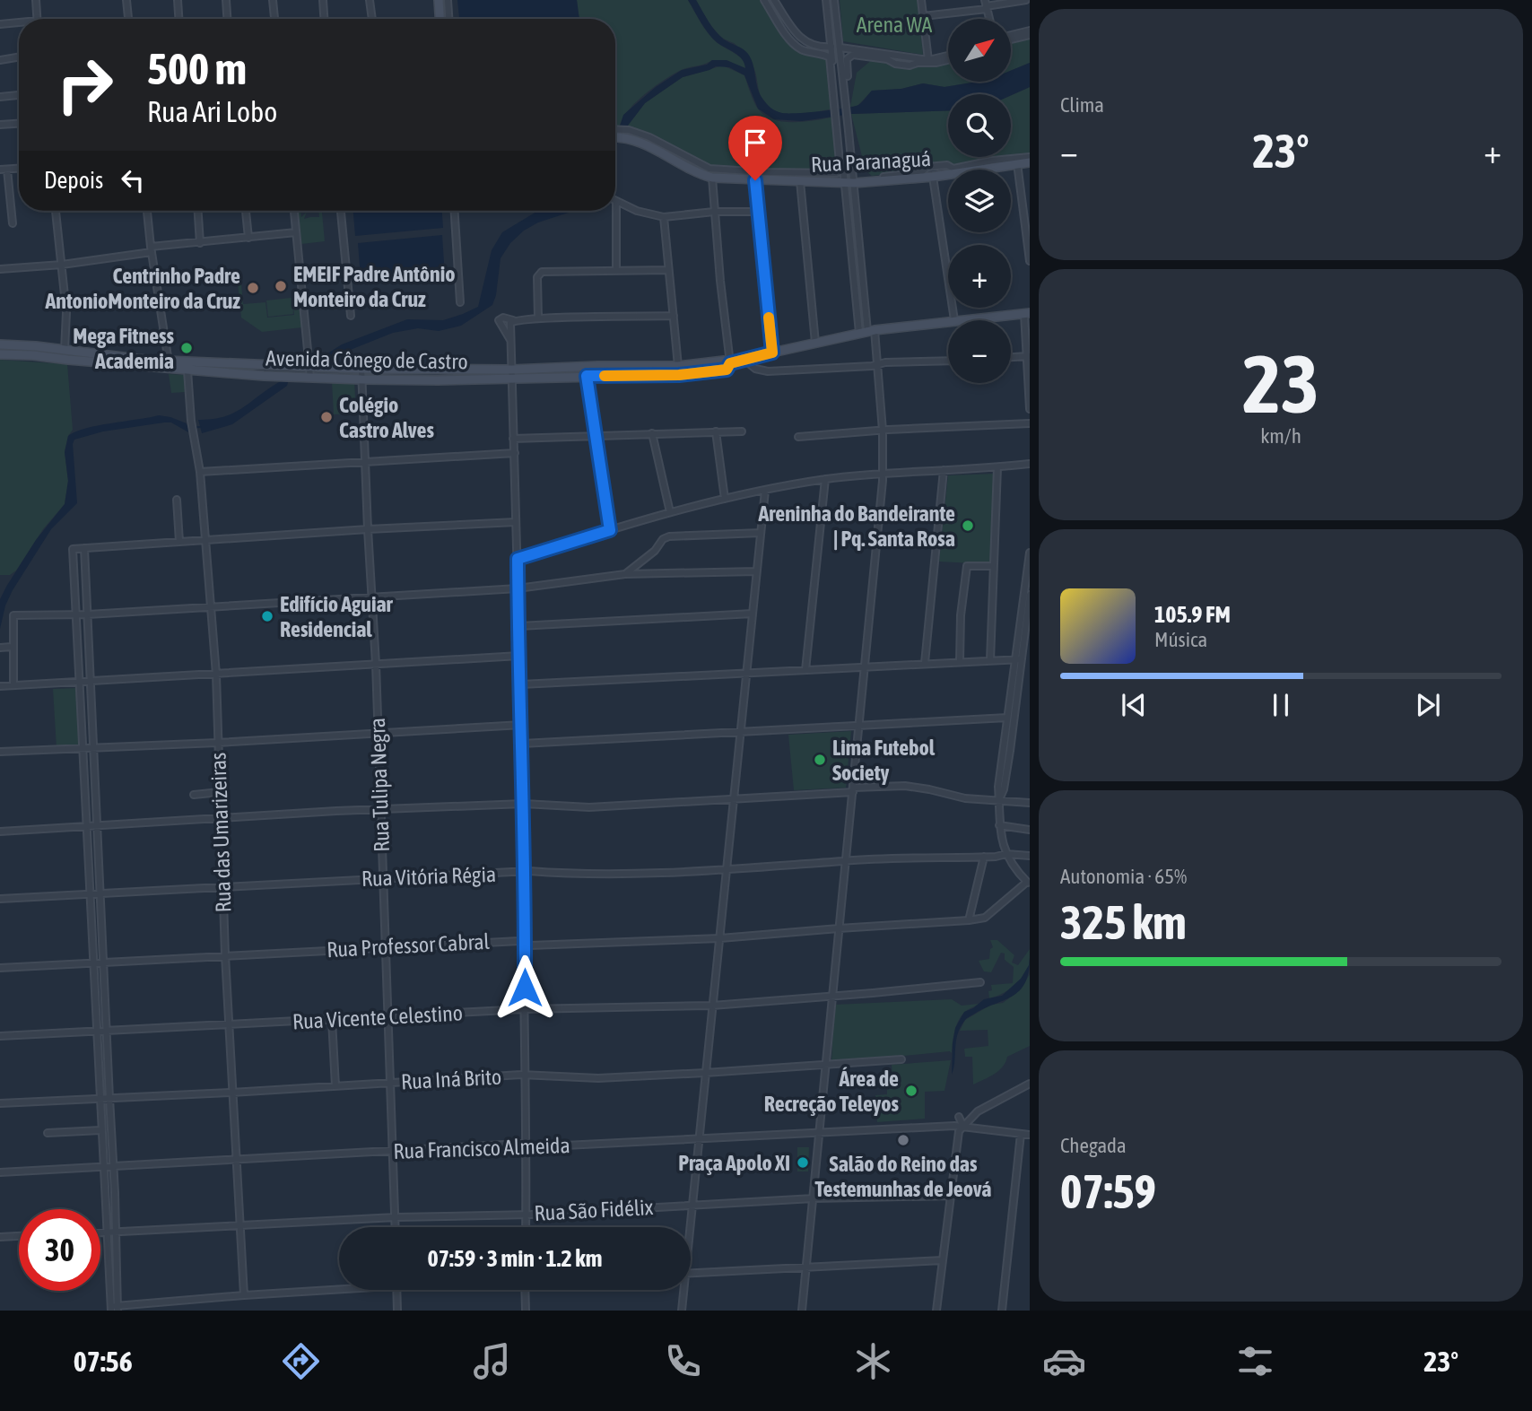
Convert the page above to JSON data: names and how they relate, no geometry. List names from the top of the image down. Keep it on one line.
{"streets":{"main road":["Rua Paranaguá","Avenida Cônego de Castro"],"street":["Rua Tulipa Negra","Rua das Umarizeiras","Rua Vitória Régia","Rua Professor Cabral","Rua Vicente Celestino","Rua Iná Brito","Rua Francisco Almeida","Rua São Fidélix"]},"crossings":[["Avenida Cônego de Castro","Rua Tulipa Negra"],["Avenida Cônego de Castro","Rua das Umarizeiras"],["Rua Tulipa Negra","Rua Vitória Régia"],["Rua Tulipa Negra","Rua Professor Cabral"],["Rua Tulipa Negra","Rua Vicente Celestino"],["Rua Tulipa Negra","Rua Iná Brito"],["Rua Tulipa Negra","Rua Francisco Almeida"],["Rua Tulipa Negra","Rua São Fidélix"],["Rua das Umarizeiras","Rua Vitória Régia"],["Rua das Umarizeiras","Rua Professor Cabral"],["Rua das Umarizeiras","Rua Vicente Celestino"],["Rua das Umarizeiras","Rua Iná Brito"],["Rua das Umarizeiras","Rua Francisco Almeida"],["Rua das Umarizeiras","Rua São Fidélix"]],"parks":["Arena WA"],"places":["EMEIF Padre Antônio Monteiro da Cruz","Centrinho Padre AntonioMonteiro da Cruz","Mega Fitness Academia","Colégio Castro Alves","Areninha do Bandeirante | Pq. Santa Rosa","Edifício Aguiar Residencial","Lima Futebol Society","Área de Recreção Teleyos","Salão do Reino das Testemunhas de Jeová","Praça Apolo XI"],"north":"top right","page":{"tile":["Clima",["23","km/h"],["Autonomia · 65%","325 km"],["Chegada","07:59"]],"map_buttons":["+","−"],"turn":["500 m","Rua Ari Lobo"],"heat":["−","23°","+"],"then":"Depois","song":["105.9 FM","Música"],"limit":"30","trip":"07:59 · 3 min · 1.2 km","tabs":["07:56","23°"]}}
